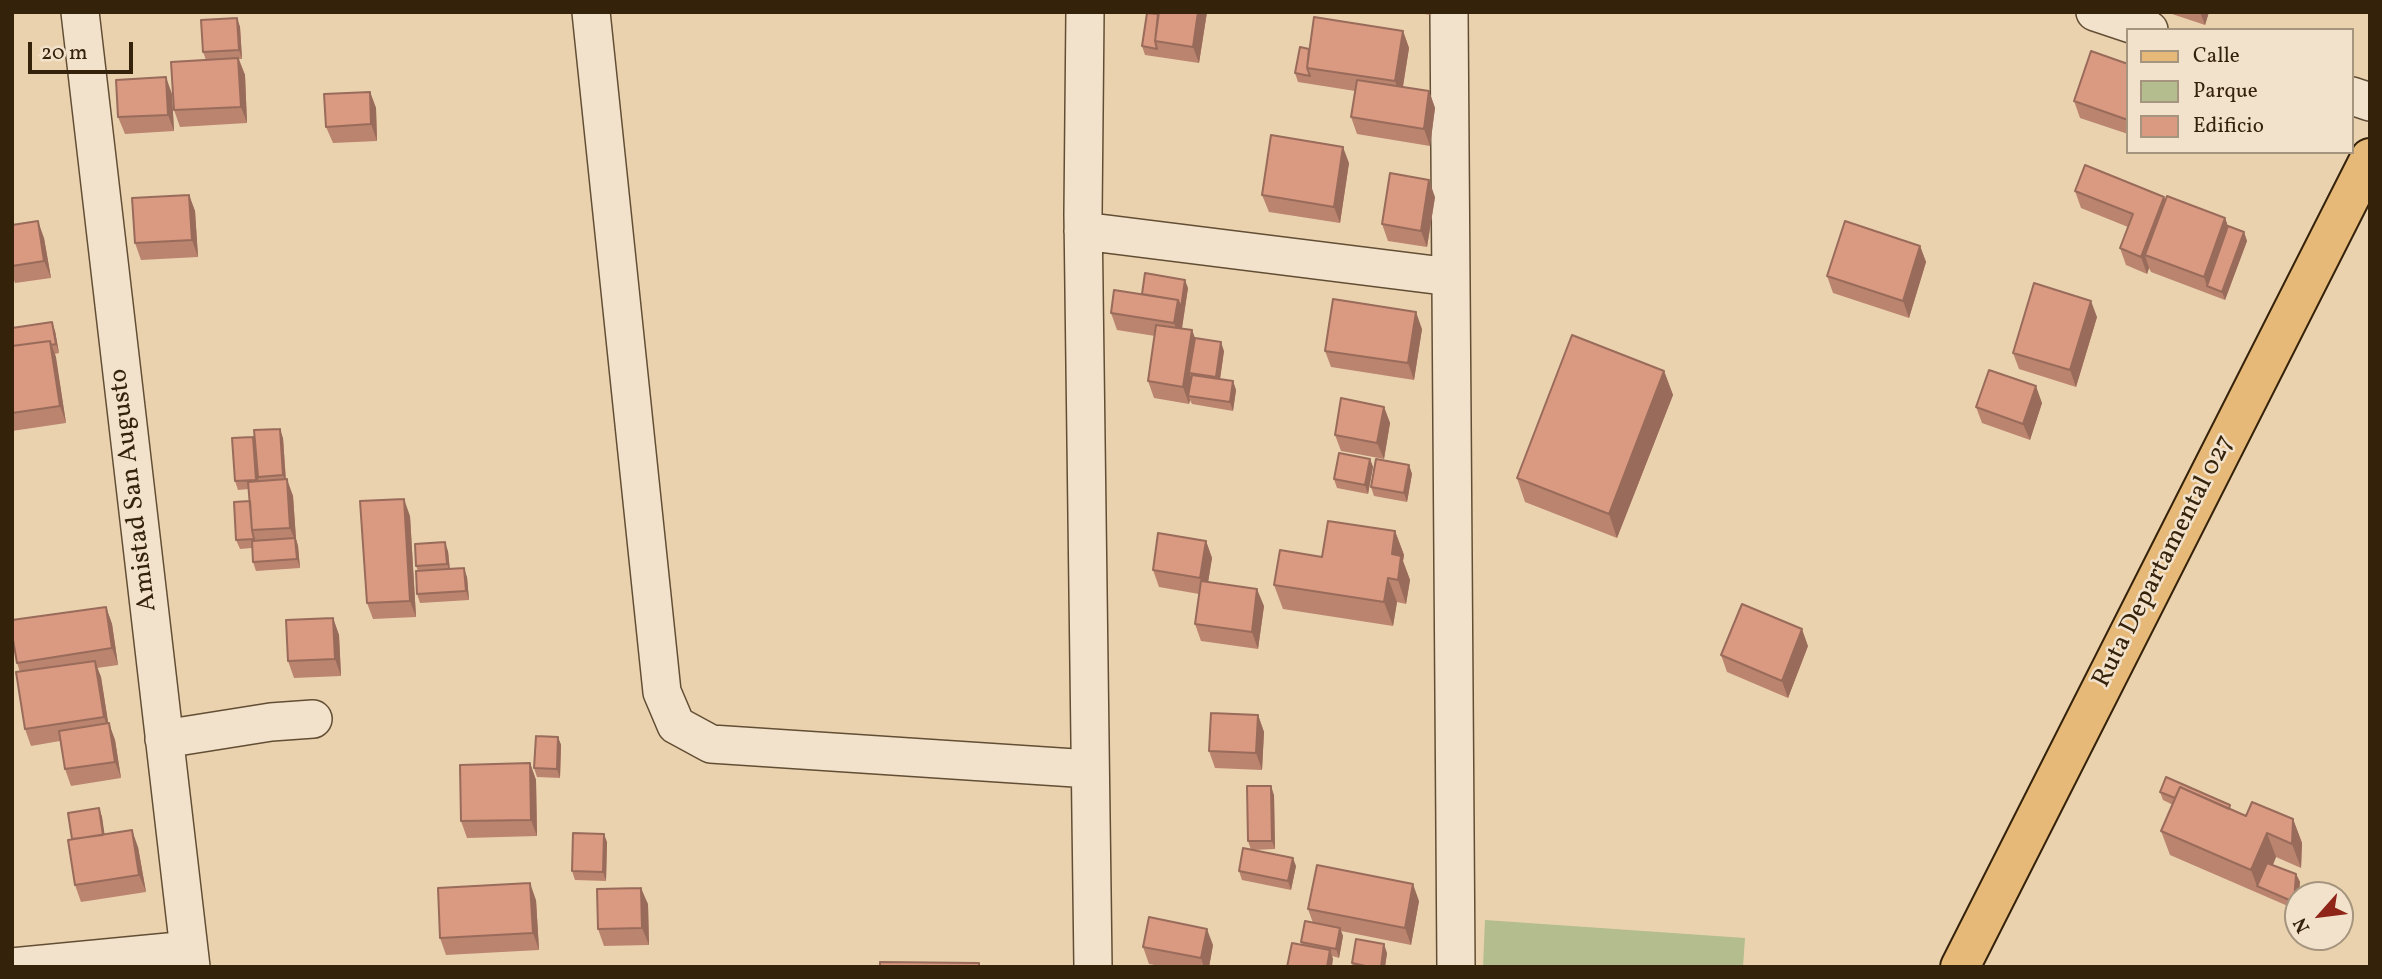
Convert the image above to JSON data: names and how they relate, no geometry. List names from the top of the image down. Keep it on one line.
{"streets":{"main road":["Ruta Departamental 027"],"street":["Amistad San Augusto"]},"legend":["Calle","Parque","Edificio"],"scale_bar":"20 m","north":"bottom left"}
